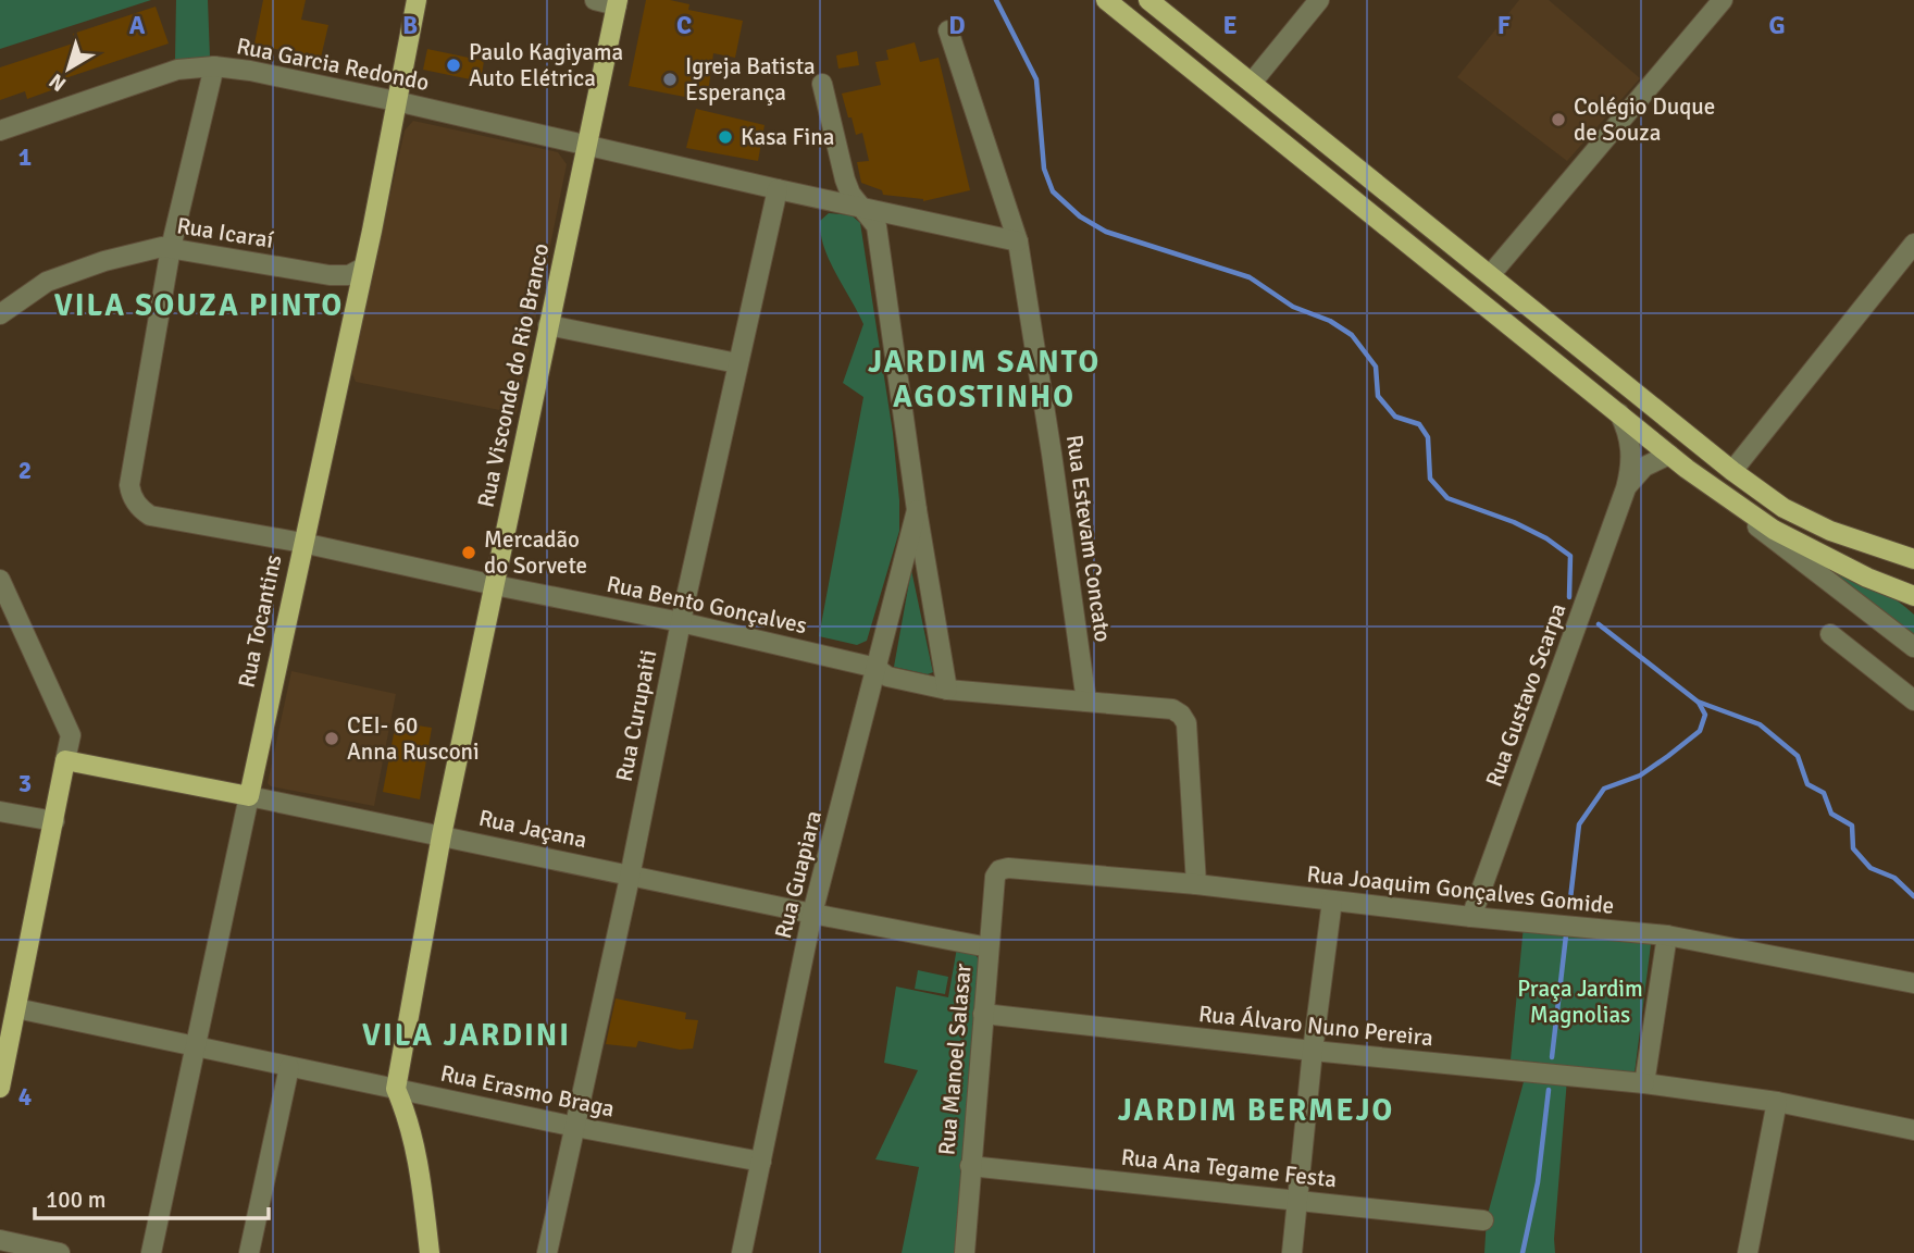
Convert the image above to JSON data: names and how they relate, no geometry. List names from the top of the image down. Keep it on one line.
{"streets":{"main road":["Rua Visconde do Rio Branco","Rua Tocantins","Rua Jaçana"],"street":["Rua Garcia Redondo","Rua Icaraí","Rua Estevam Concato","Rua Bento Gonçalves","Rua Gustavo Scarpa","Rua Curupaiti","Rua Guapiara","Rua Joaquim Gonçalves Gomide","Rua Álvaro Nuno Pereira","Rua Manoel Salasar","Rua Erasmo Braga","Rua Ana Tegame Festa"]},"crossings":[["Rua Garcia Redondo","Rua Visconde do Rio Branco"],["Rua Garcia Redondo","Rua Estevam Concato"],["Rua Garcia Redondo","Rua Tocantins"],["Rua Garcia Redondo","Rua Curupaiti"],["Rua Icaraí","Rua Bento Gonçalves"],["Rua Icaraí","Rua Tocantins"],["Rua Visconde do Rio Branco","Rua Bento Gonçalves"],["Rua Visconde do Rio Branco","Rua Jaçana"],["Rua Visconde do Rio Branco","Rua Erasmo Braga"],["Rua Estevam Concato","Rua Bento Gonçalves"],["Rua Bento Gonçalves","Rua Tocantins"],["Rua Bento Gonçalves","Rua Curupaiti"],["Rua Bento Gonçalves","Rua Guapiara"],["Rua Bento Gonçalves","Rua Joaquim Gonçalves Gomide"],["Rua Tocantins","Rua Jaçana"],["Rua Tocantins","Rua Erasmo Braga"],["Rua Gustavo Scarpa","Rua Joaquim Gonçalves Gomide"],["Rua Curupaiti","Rua Jaçana"],["Rua Curupaiti","Rua Erasmo Braga"],["Rua Jaçana","Rua Guapiara"],["Rua Jaçana","Rua Manoel Salasar"],["Rua Guapiara","Rua Erasmo Braga"],["Rua Joaquim Gonçalves Gomide","Rua Manoel Salasar"],["Rua Álvaro Nuno Pereira","Rua Manoel Salasar"],["Rua Manoel Salasar","Rua Ana Tegame Festa"]],"districts":["VILA SOUZA PINTO","JARDIM SANTO AGOSTINHO","VILA JARDINI","JARDIM BERMEJO"],"parks":["Praça Jardim Magnolias"],"places":["Paulo Kagiyama Auto Elétrica","Igreja Batista Esperança","Colégio Duque de Souza","Kasa Fina","Mercadão do Sorvete","CEI- 60 Anna Rusconi"],"scale_bar":"100 m","north":"bottom left","grid":{"columns":["A","B","C","D","E","F","G"],"rows":["1","2","3","4"]}}
